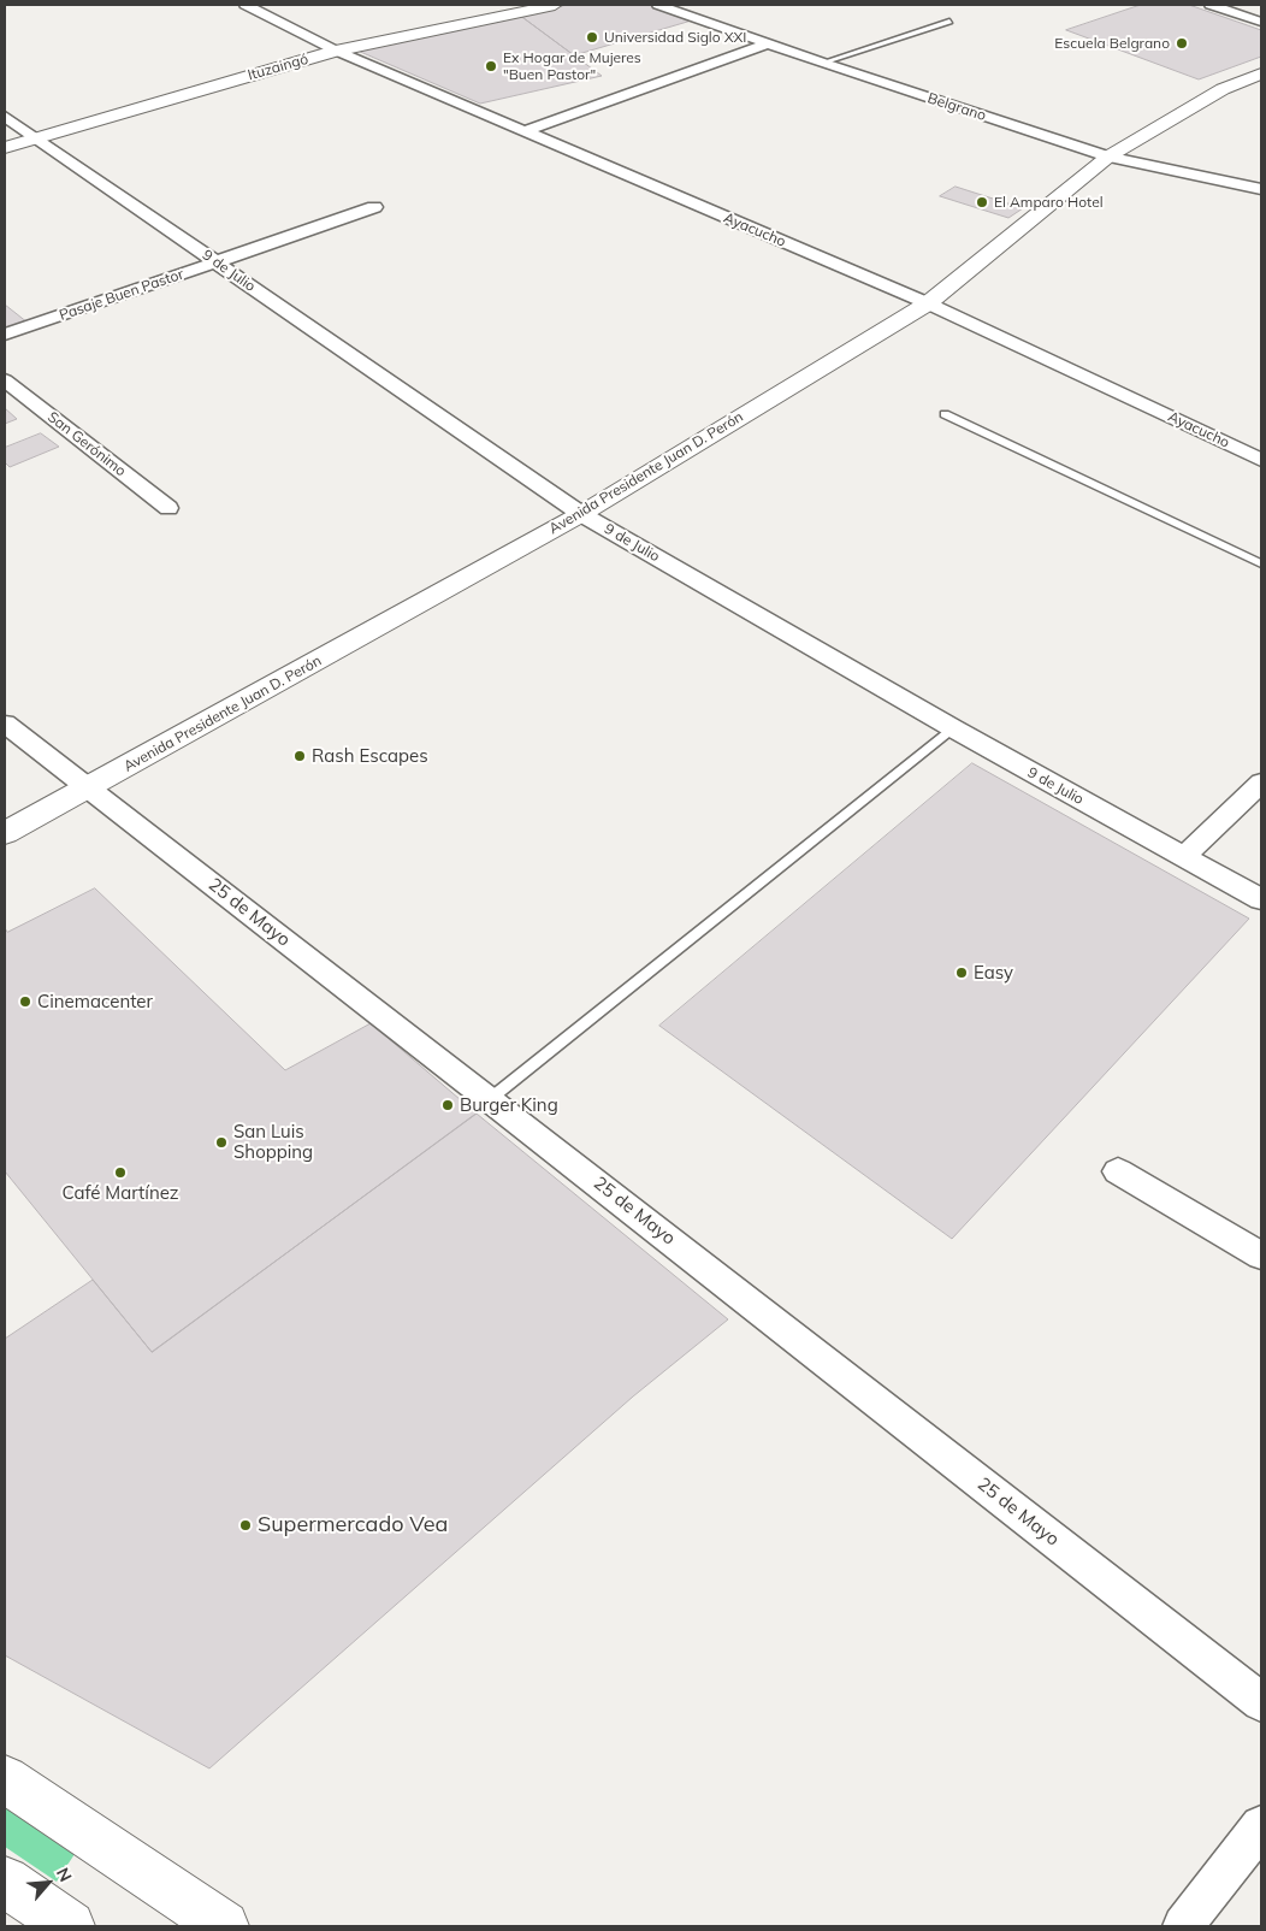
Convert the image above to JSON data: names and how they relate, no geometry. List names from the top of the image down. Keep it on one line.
{"streets":{"street":["Ituzaingó","Belgrano","Ayacucho","9 de Julio","Pasaje Buen Pastor","San Gerónimo","Avenida Presidente Juan D. Perón","25 de Mayo"]},"crossings":[["Ituzaingó","Ayacucho"],["Ituzaingó","9 de Julio"],["Belgrano","Avenida Presidente Juan D. Perón"],["Ayacucho","Avenida Presidente Juan D. Perón"],["9 de Julio","Pasaje Buen Pastor"],["9 de Julio","Avenida Presidente Juan D. Perón"],["Avenida Presidente Juan D. Perón","25 de Mayo"]],"places":["Universidad Siglo XXI","Escuela Belgrano","Ex Hogar de Mujeres \"Buen Pastor\"","El Amparo Hotel","Rash Escapes","Easy","Cinemacenter","Burger King","San Luis Shopping","Café Martínez","Supermercado Vea"],"north":"top right"}
